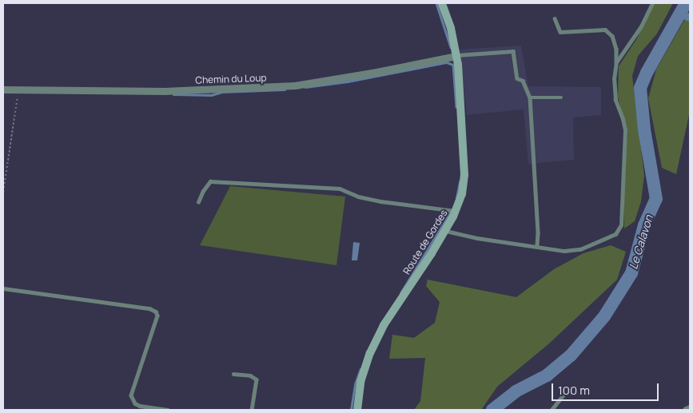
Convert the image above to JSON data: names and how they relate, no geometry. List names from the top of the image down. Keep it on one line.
{"streets":{"street":["Chemin du Loup","Route de Gordes"]},"crossings":[["Chemin du Loup","Route de Gordes"]],"water":["Le Calavon"],"scale_bar":"100 m"}
